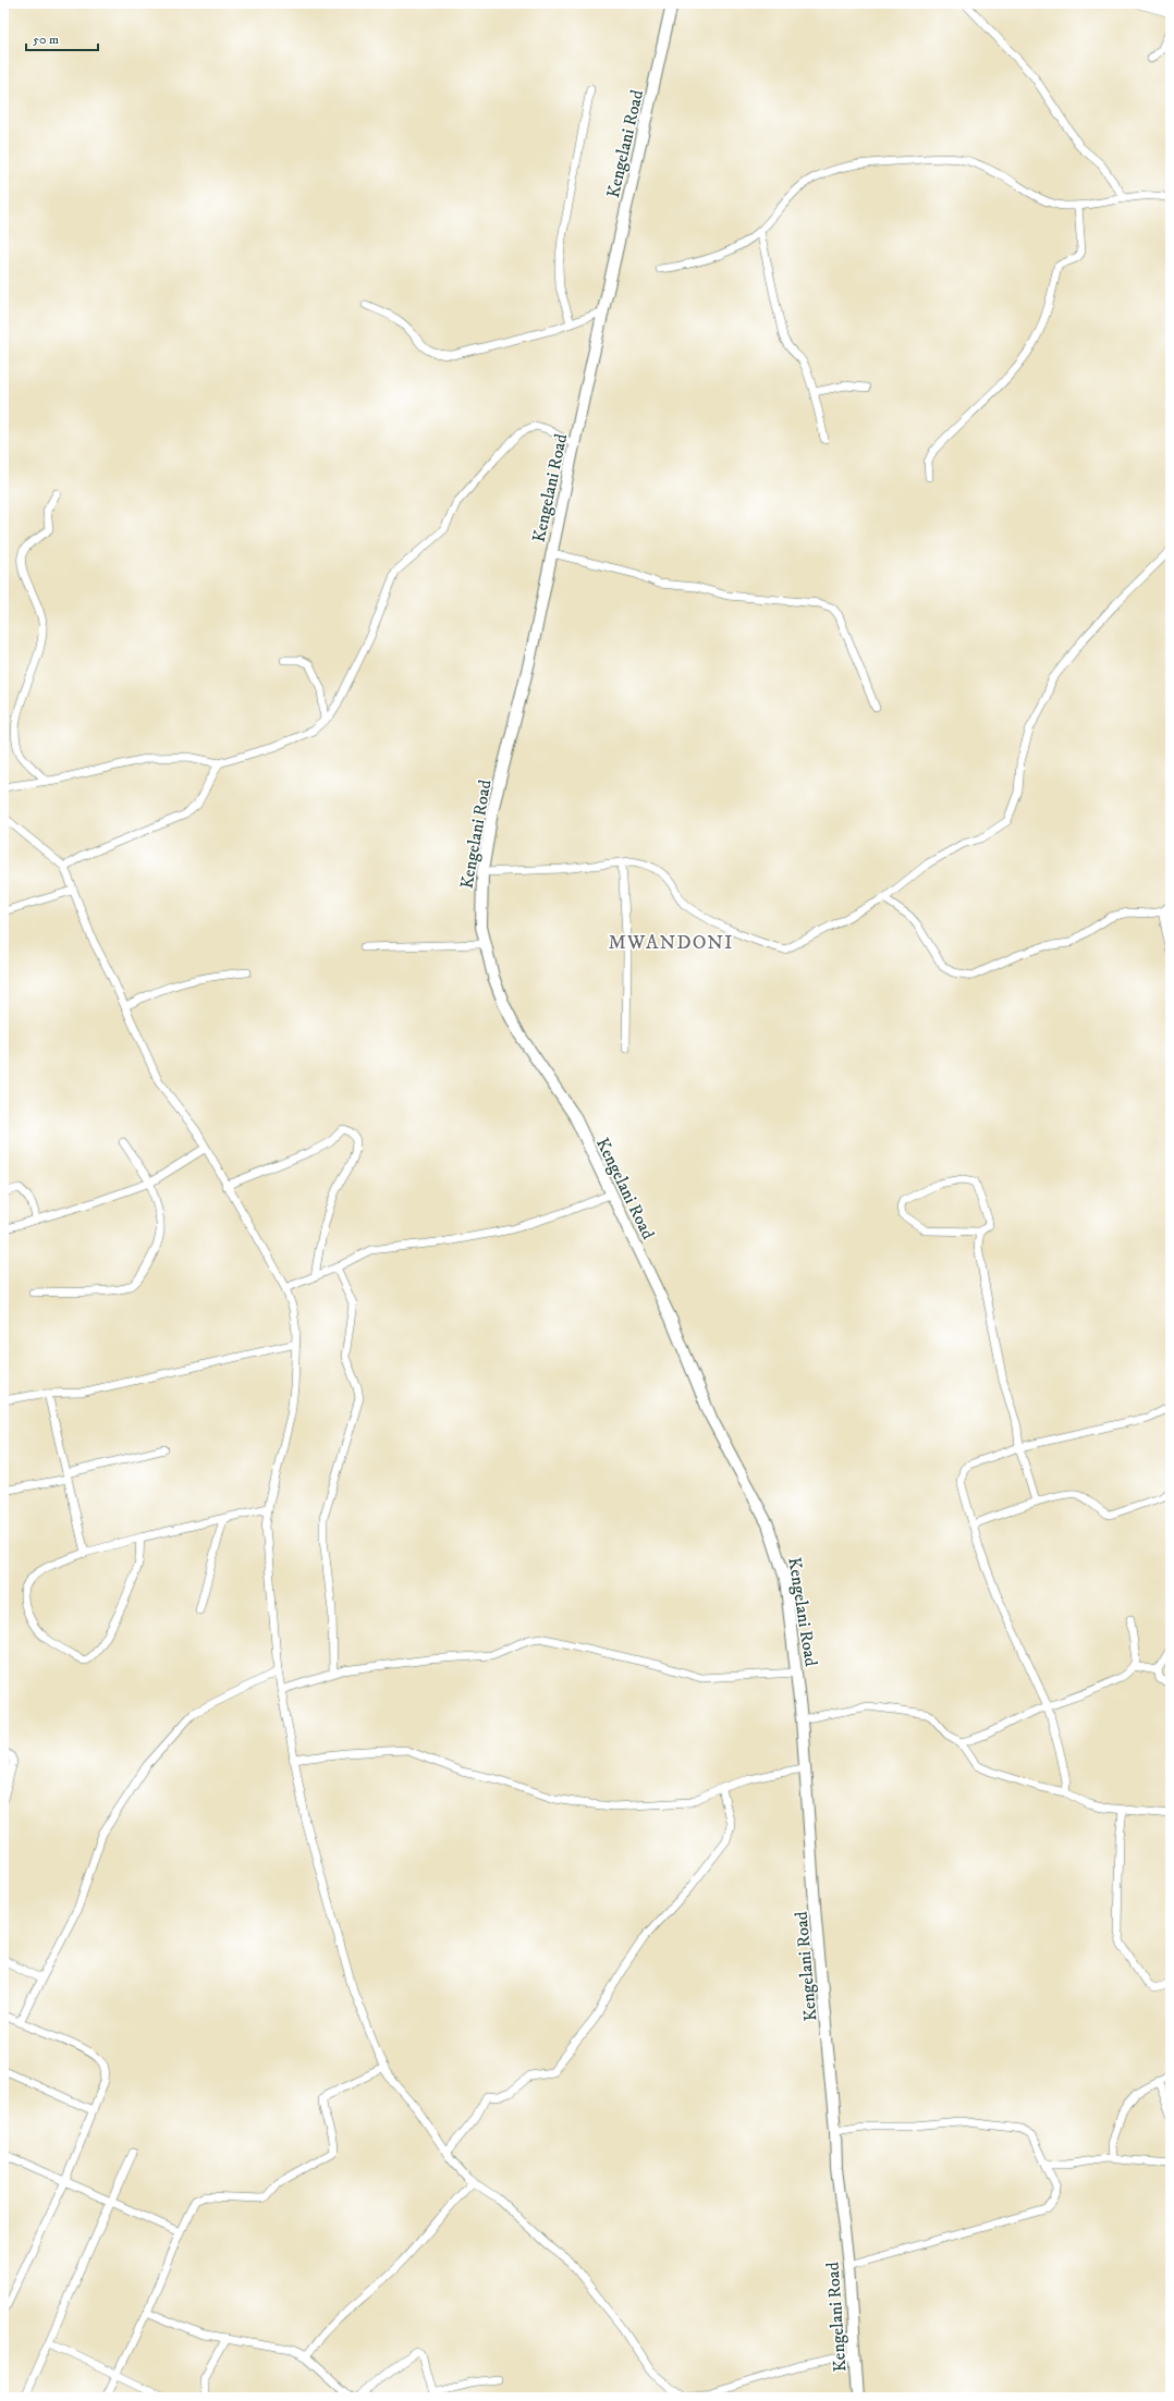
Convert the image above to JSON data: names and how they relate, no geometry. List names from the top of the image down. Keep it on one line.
{"streets":{"main road":["Kengelani Road"]},"districts":["MWANDONI"],"scale_bar":"50 m"}
